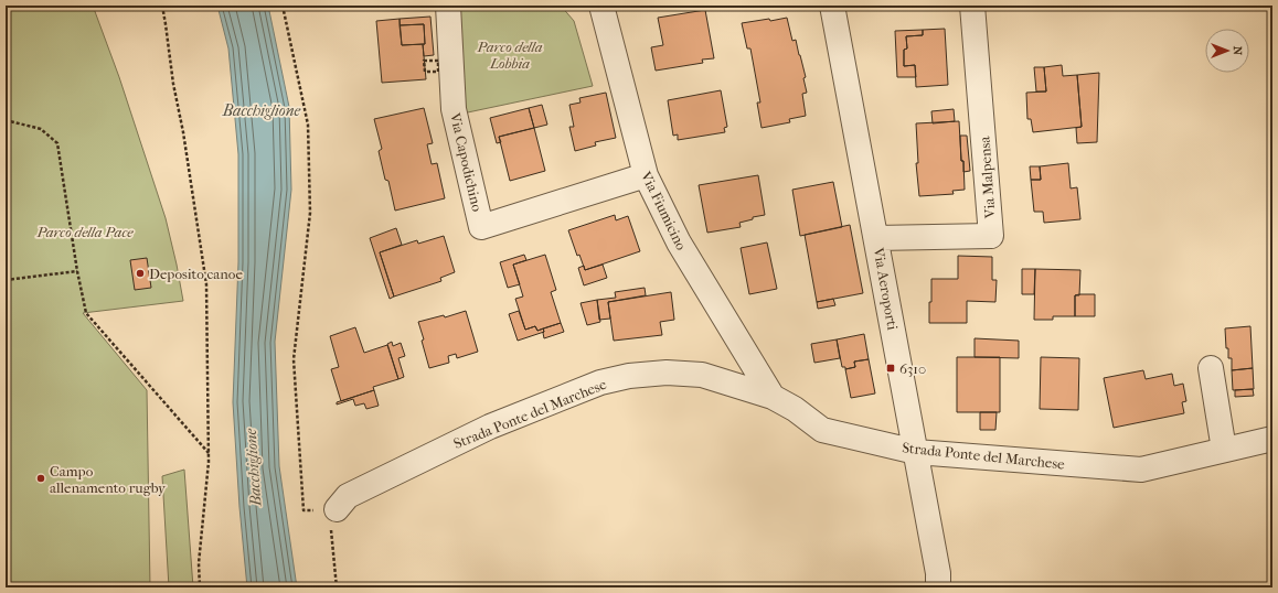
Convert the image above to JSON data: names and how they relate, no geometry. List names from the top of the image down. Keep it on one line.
{"streets":{"street":["Via Capodichino","Via Malpensa","Via Fiumicino","Via Aeroporti","Strada Ponte del Marchese"]},"crossings":[["Via Capodichino","Via Fiumicino"],["Via Malpensa","Via Aeroporti"],["Via Fiumicino","Strada Ponte del Marchese"],["Via Aeroporti","Strada Ponte del Marchese"]],"water":["Bacchiglione"],"parks":["Parco della Lobbia","Parco della Pace"],"places":{"other":["Deposito canoe","Campo allenamento rugby"],"transit":["6310"]},"north":"right"}
